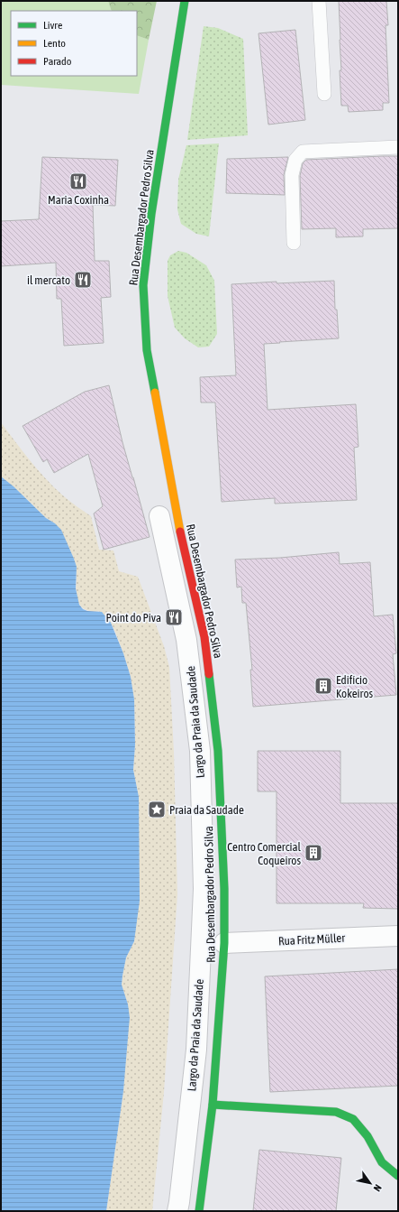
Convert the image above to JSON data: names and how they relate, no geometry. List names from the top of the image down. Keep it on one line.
{"streets":{"main road":["Rua Desembargador Pedro Silva"],"street":["Largo da Praia da Saudade","Rua Fritz Müller"]},"crossings":[["Rua Desembargador Pedro Silva","Rua Fritz Müller"]],"places":{"restaurant":["Maria Coxinha","il mercato","Point do Piva"],"building":["Edifício Kokeiros","Centro Comercial Coqueiros"],"place":["Praia da Saudade"]},"legend":["Livre","Lento","Parado"],"north":"bottom right"}
